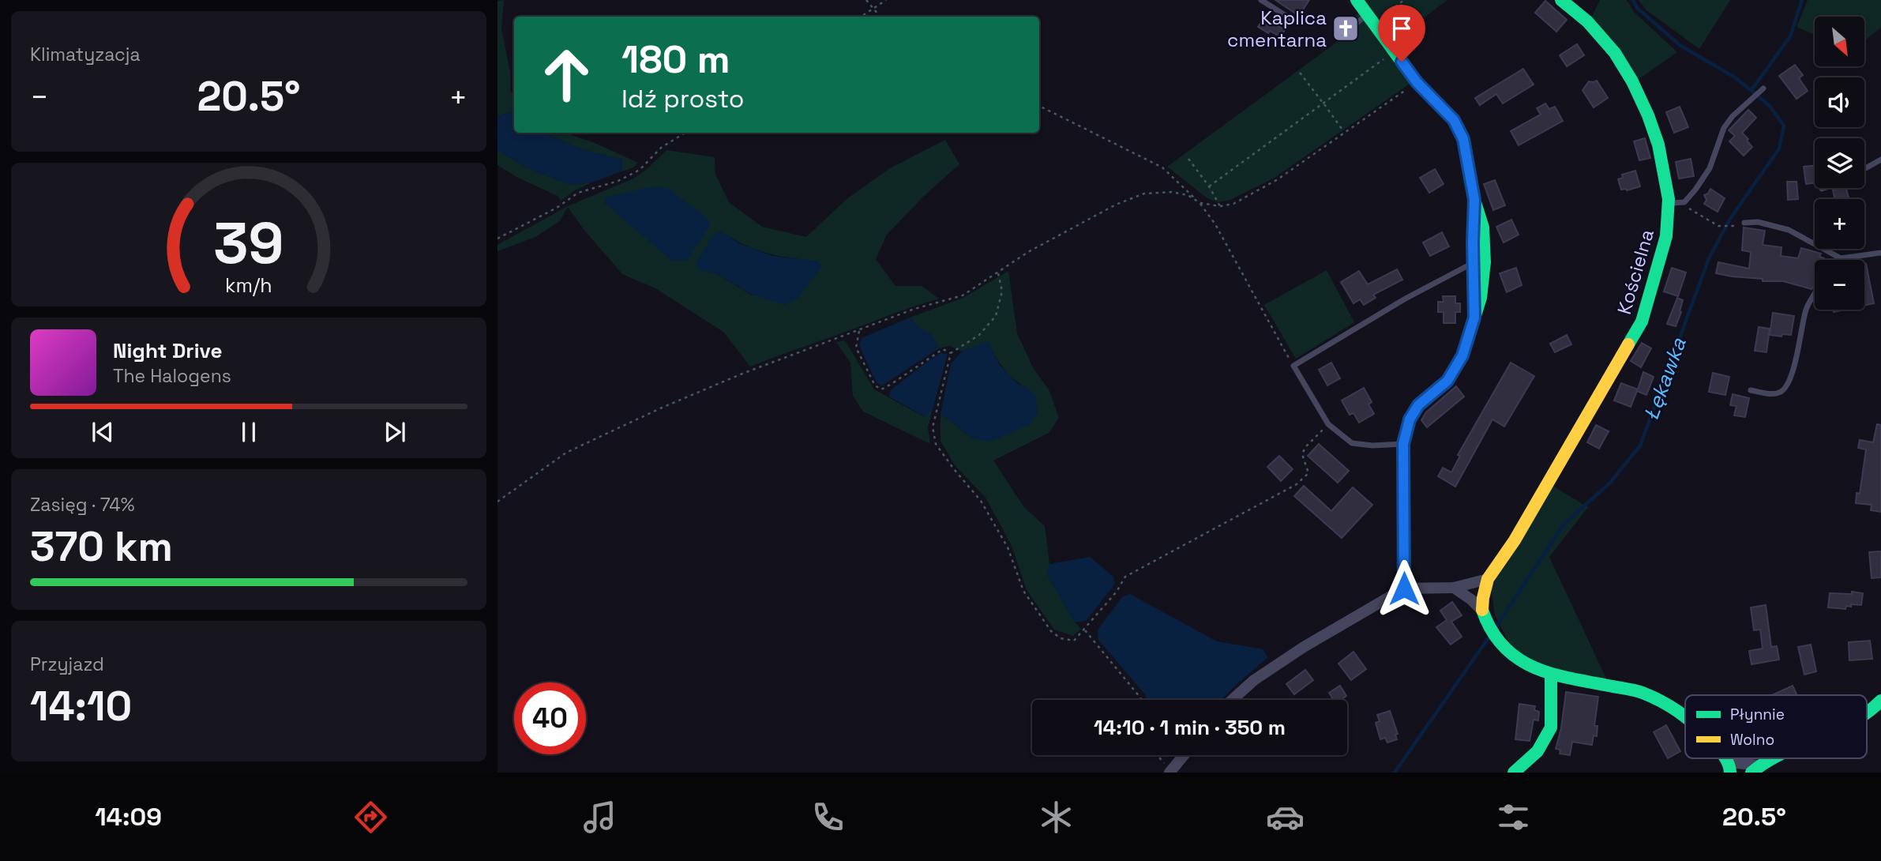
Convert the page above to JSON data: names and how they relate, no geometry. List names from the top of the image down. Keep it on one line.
{"streets":{"street":["Kościelna"]},"water":["Łękawka"],"places":{"church":["Kaplica cmentarna"]},"legend":["Płynnie","Wolno"],"north":"bottom right","page":{"tile":["Klimatyzacja",["Zasięg · 74%","370 km"],["Przyjazd","14:10"]],"map_buttons":["+","−"],"turn":["180 m","Idź prosto"],"heat":["−","20.5°","+"],"song":["Night Drive","The Halogens"],"limit":"40","trip":"14:10 · 1 min · 350 m","tabs":["14:09","20.5°"],"gauge":["39","km/h"]}}
